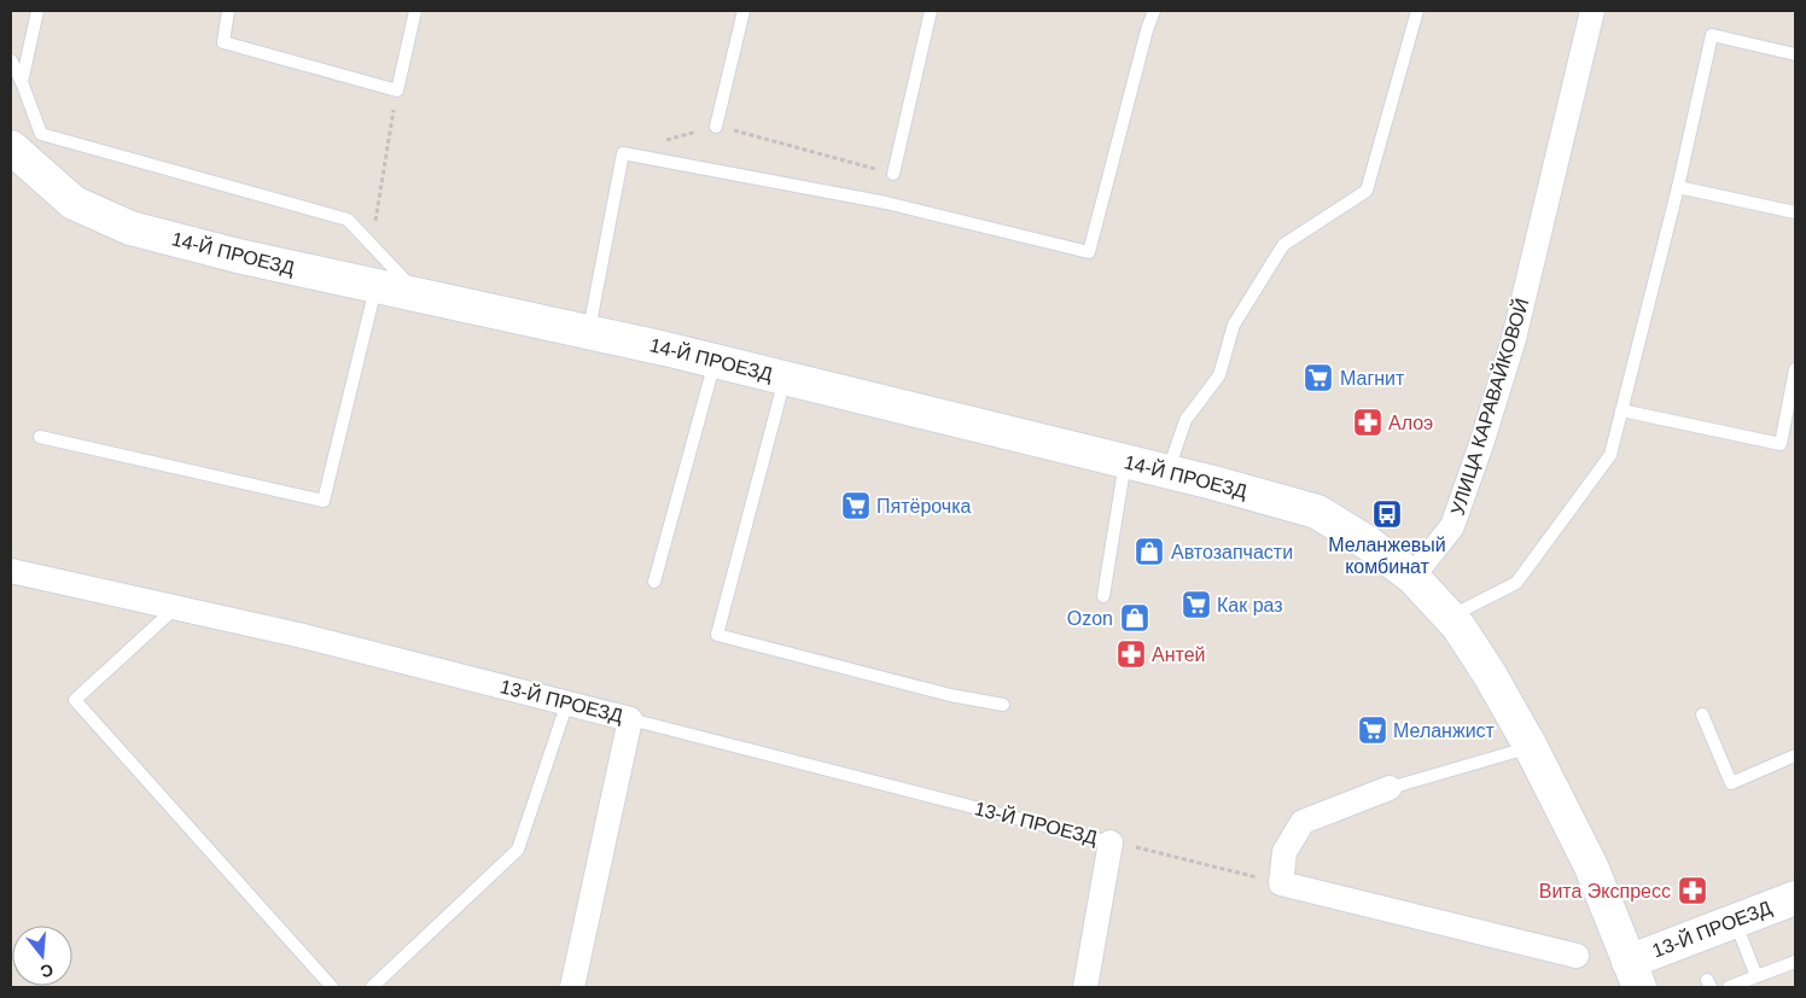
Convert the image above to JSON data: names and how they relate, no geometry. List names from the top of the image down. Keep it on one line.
{"streets":{"main road":["14-Й ПРОЕЗД","13-Й ПРОЕЗД"],"street":["УЛИЦА КАРАВАЙКОВОЙ"]},"crossings":[["14-Й ПРОЕЗД","УЛИЦА КАРАВАЙКОВОЙ"]],"places":{"supermarket":["Магнит","Пятёрочка","Как раз","Меланжист"],"pharmacy":["Алоэ","Антей","Вита Экспресс"],"bus stop":["Меланжевый комбинат"],"shop":["Автозапчасти","Ozon"]},"north":"bottom"}
